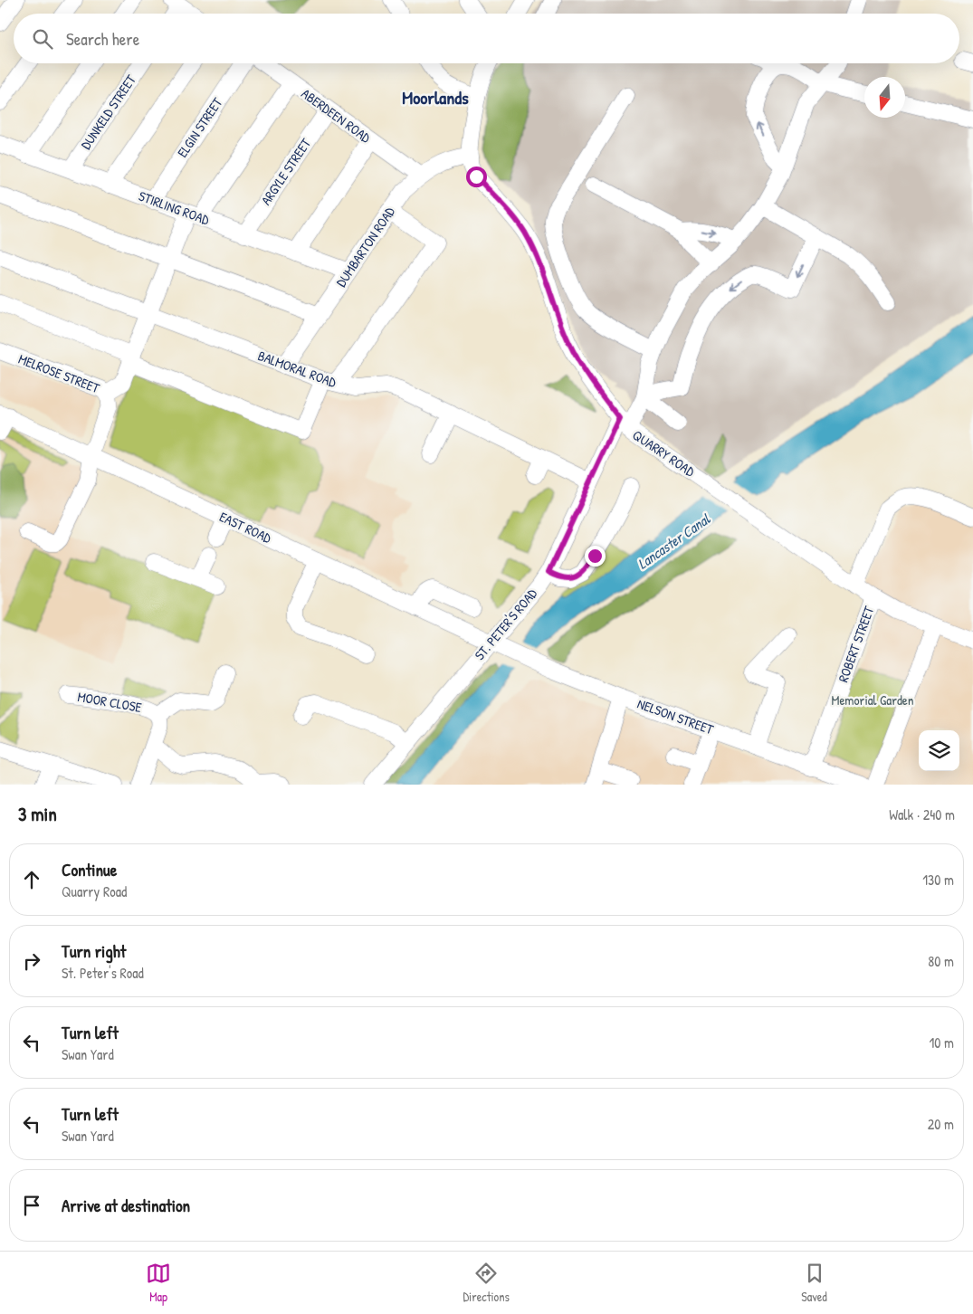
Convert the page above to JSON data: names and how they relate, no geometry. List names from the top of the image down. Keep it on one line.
{"streets":{"street":["DUNKELD STREET","ABERDEEN ROAD","ELGIN STREET","ARGYLE STREET","STIRLING ROAD","DUMBARTON ROAD","BALMORAL ROAD","MELROSE STREET","QUARRY ROAD","EAST ROAD","ST. PETER'S ROAD","ROBERT STREET","MOOR CLOSE","NELSON STREET"]},"crossings":[["DUNKELD STREET","STIRLING ROAD"],["ABERDEEN ROAD","ARGYLE STREET"],["ABERDEEN ROAD","DUMBARTON ROAD"],["ELGIN STREET","STIRLING ROAD"],["ARGYLE STREET","STIRLING ROAD"],["STIRLING ROAD","DUMBARTON ROAD"],["DUMBARTON ROAD","BALMORAL ROAD"],["DUMBARTON ROAD","QUARRY ROAD"],["BALMORAL ROAD","ST. PETER'S ROAD"],["MELROSE STREET","EAST ROAD"],["QUARRY ROAD","ST. PETER'S ROAD"],["QUARRY ROAD","ROBERT STREET"],["EAST ROAD","ST. PETER'S ROAD"],["EAST ROAD","NELSON STREET"],["ST. PETER'S ROAD","NELSON STREET"],["ROBERT STREET","NELSON STREET"]],"districts":["Moorlands"],"water":["Lancaster Canal"],"parks":["Memorial Garden"],"north":"bottom","page":{"search":"Search here","heading":["3 min","Walk · 240 m"],"list":[["Continue","Quarry Road","130 m"],["Turn right","St. Peter's Road","80 m"],["Turn left","Swan Yard","10 m"],["Turn left","Swan Yard","20 m"],"Arrive at destination"],"nav":["Map","Directions","Saved"]}}
